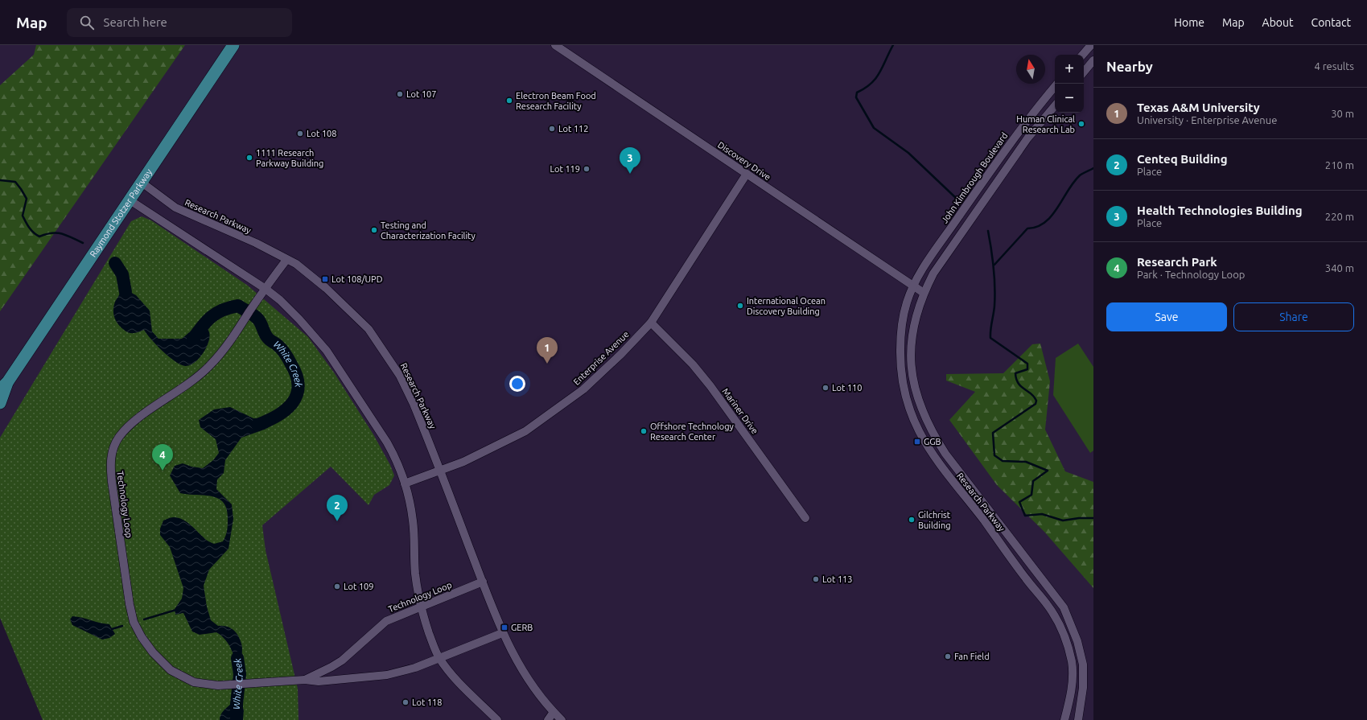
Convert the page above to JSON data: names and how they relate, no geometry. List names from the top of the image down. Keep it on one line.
{"streets":{"main road":["Raymond Stotzer Parkway"],"street":["Discovery Drive","John Kimbrough Boulevard","Research Parkway","Enterprise Avenue","Mariner Drive","Technology Loop"]},"crossings":[["Discovery Drive","John Kimbrough Boulevard"],["Discovery Drive","Research Parkway"],["Discovery Drive","Enterprise Avenue"],["John Kimbrough Boulevard","Research Parkway"],["Raymond Stotzer Parkway","Research Parkway"],["Research Parkway","Enterprise Avenue"],["Research Parkway","Technology Loop"],["Enterprise Avenue","Mariner Drive"]],"water":["White Creek"],"places":{"other":["Lot 107","Electron Beam Food Research Facility","Human Clinical Research Lab","Lot 112","Lot 108","1111 Research Parkway Building","Lot 119","Testing and Characterization Facility","International Ocean Discovery Building","Lot 110","Offshore Technology Research Center","Gilchrist Building","Lot 113","Lot 109","Fan Field","Lot 118"],"transit":["Lot 108/UPD","GGB","GERB"]},"north":"top","page":{"header":"Map","search":"Search here","nav":["Home","Map","About","Contact"],"heading":["Nearby","4 results"],"map_buttons":["+","−"],"list":[{"mark":"1","name":"Texas A&M University","note":"University · Enterprise Avenue","value":"30 m"},{"mark":"2","name":"Centeq Building","note":"Place","value":"210 m"},{"mark":"3","name":"Health Technologies Building","note":"Place","value":"220 m"},{"mark":"4","name":"Research Park","note":"Park · Technology Loop","value":"340 m"}],"pins":["3","1","4","2"],"buttons":["Save","Share"]}}
